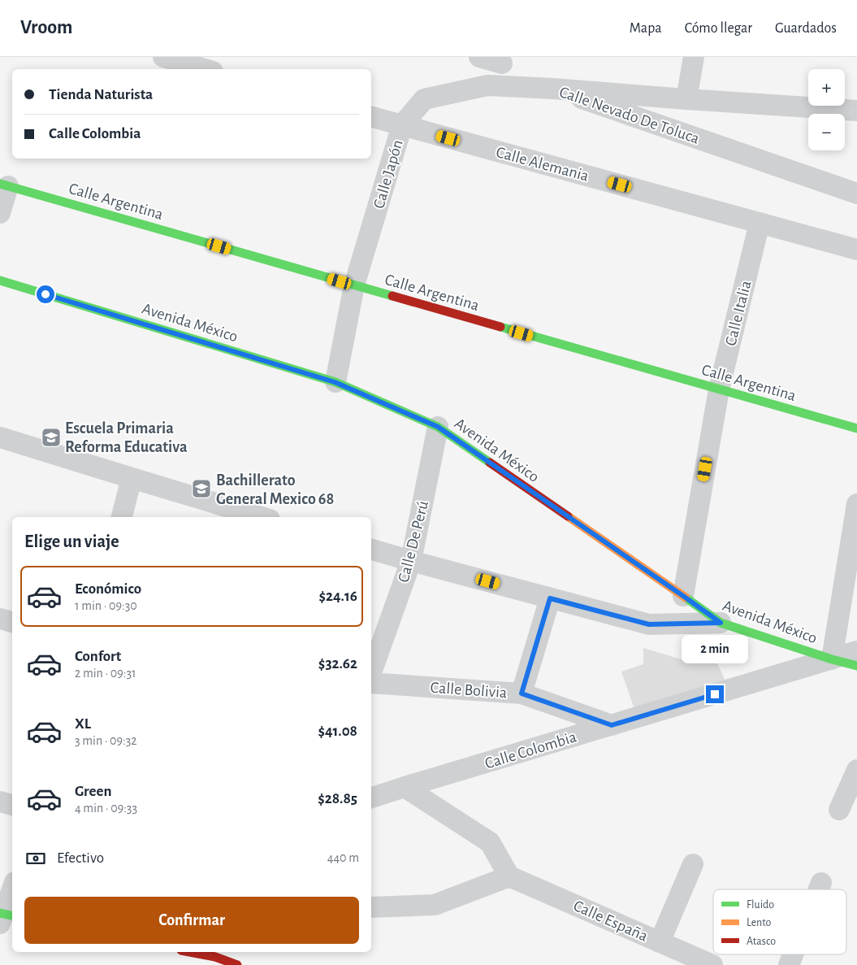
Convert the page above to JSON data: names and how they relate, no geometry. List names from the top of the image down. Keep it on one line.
{"streets":{"street":["Calle Nevado De Toluca","Calle Alemania","Calle Japón","Calle Argentina","Calle Italia","Avenida México","Calle De Perú","Calle Bolivia","Calle Colombia","Calle España"]},"crossings":[["Calle Nevado De Toluca","Calle Japón"],["Calle Alemania","Calle Japón"],["Calle Alemania","Calle Italia"],["Calle Japón","Calle Argentina"],["Calle Japón","Avenida México"],["Calle Argentina","Calle Italia"],["Calle Italia","Avenida México"],["Avenida México","Calle De Perú"],["Avenida México","Calle Colombia"],["Calle Bolivia","Calle Colombia"]],"places":{"school or university":["Escuela Primaria Reforma Educativa","Bachillerato General Mexico 68"]},"legend":["Fluido","Lento","Atasco"],"page":{"header":"Vroom","nav":["Mapa","Cómo llegar","Guardados"],"map_buttons":["+","−"],"banner":["Tienda Naturista","Calle Colombia"],"heading":"Elige un viaje","list":[{"name":"Económico","note":"1 min · 09:30","value":"$24.16"},{"name":"Confort","note":"2 min · 09:31","value":"$32.62"},{"name":"XL","note":"3 min · 09:32","value":"$41.08"},{"name":"Green","note":"4 min · 09:33","value":"$28.85"}],"bubble":"2 min","pay":["Efectivo","440 m"],"buttons":"Confirmar"}}
